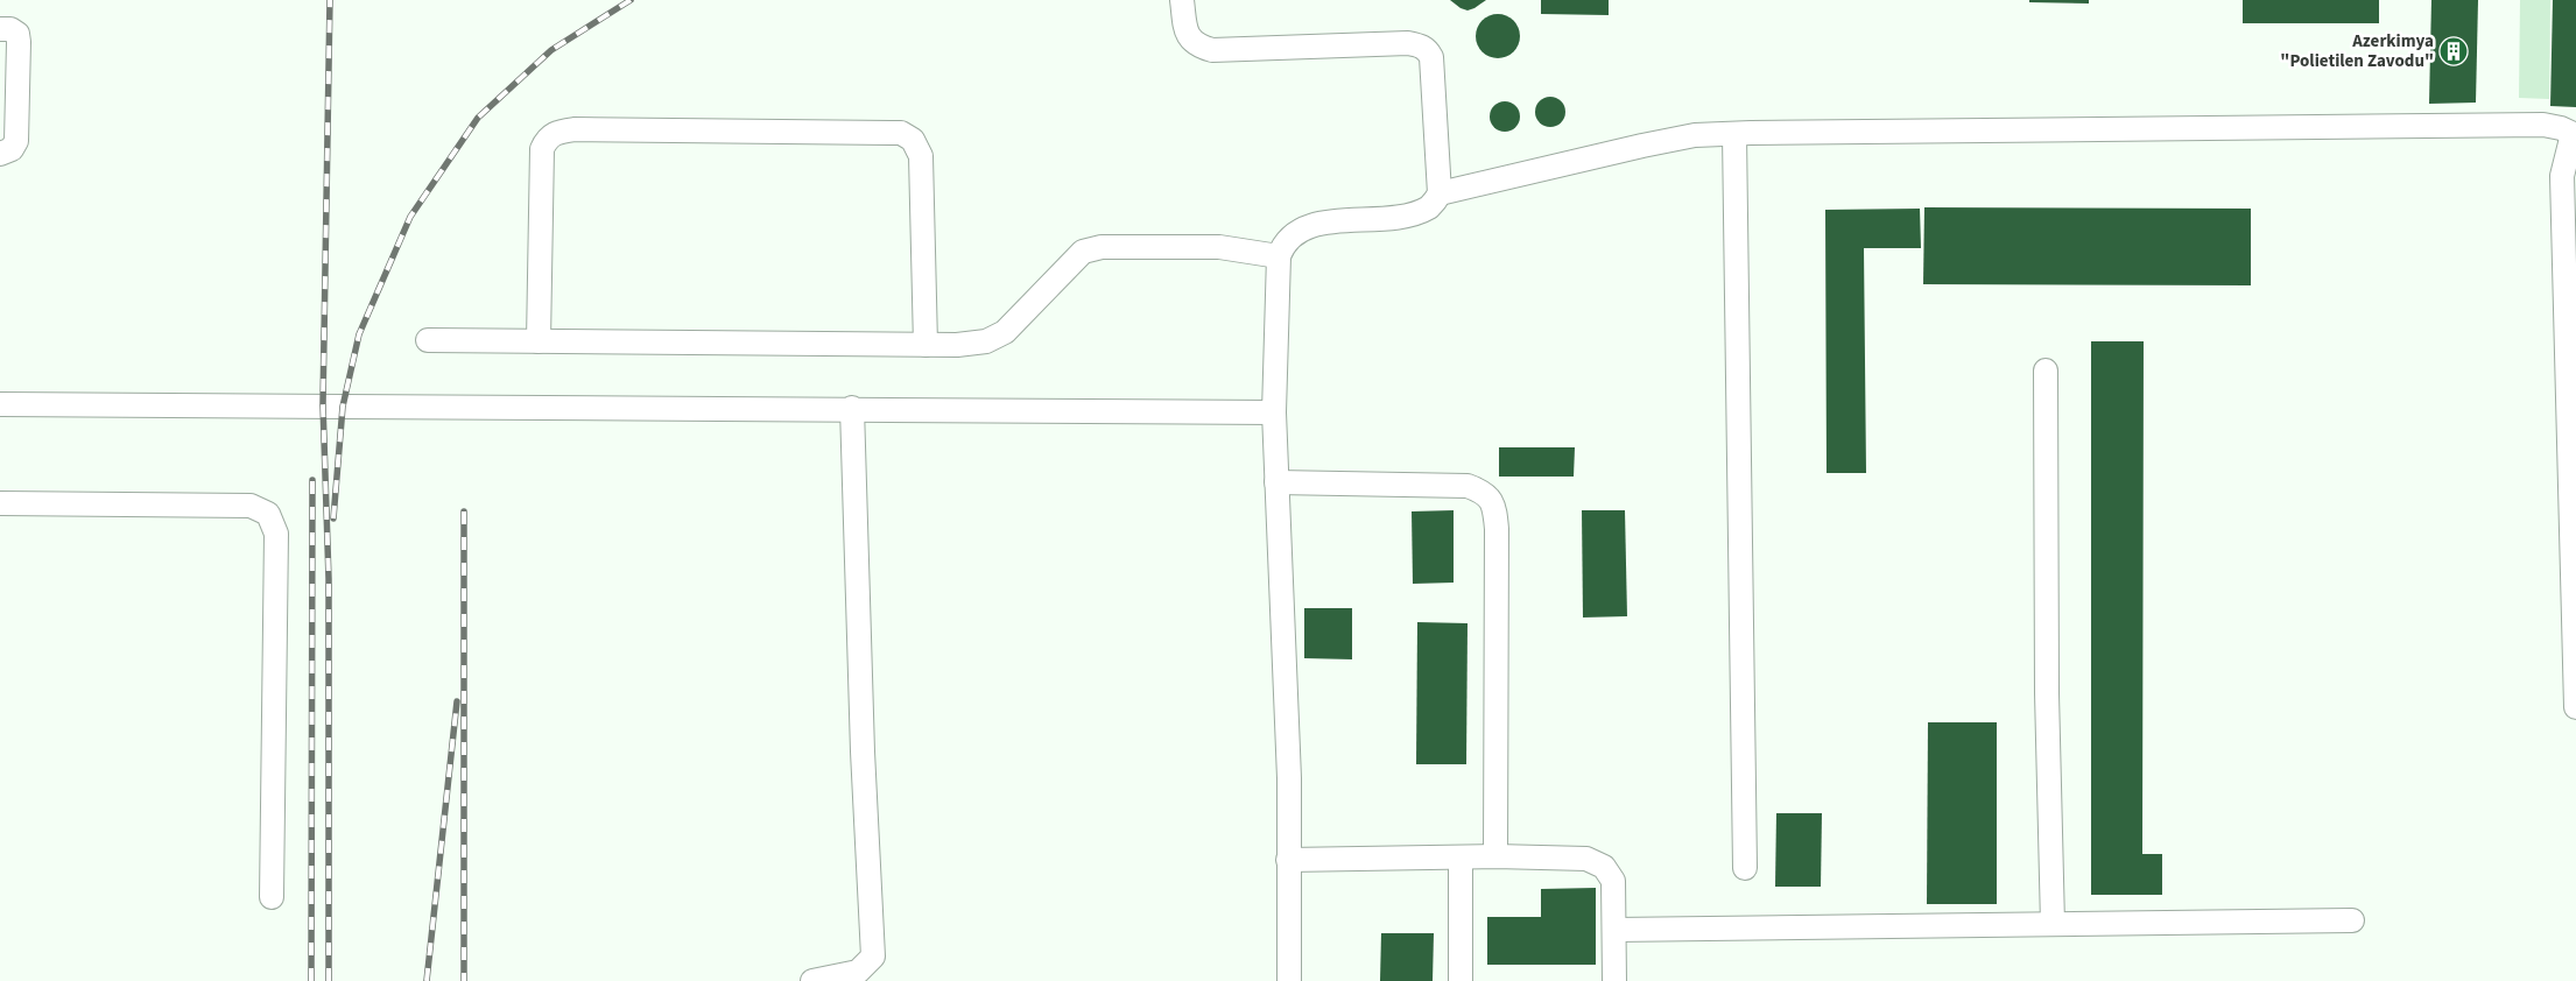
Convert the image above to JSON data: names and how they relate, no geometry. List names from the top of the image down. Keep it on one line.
{"places":{"building":["Azerkimya \"Polietilen Zavodu\""]}}
